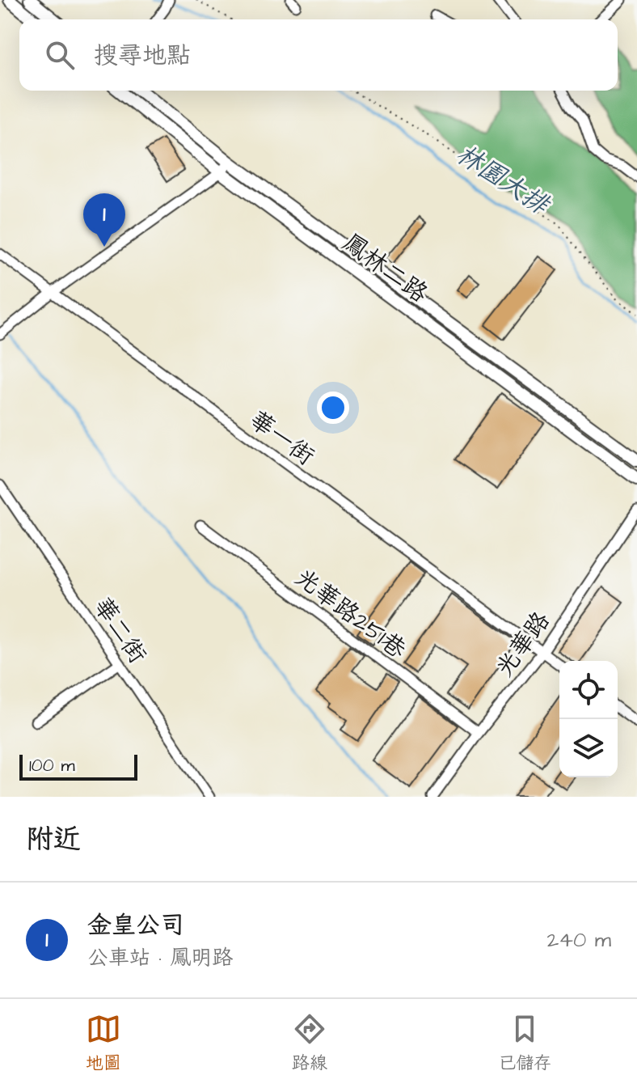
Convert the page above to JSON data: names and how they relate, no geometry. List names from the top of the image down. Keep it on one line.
{"streets":{"main road":["鳳林二路"],"street":["華一街","光華路251巷","華二街","光華路"]},"crossings":[["華一街","光華路"],["光華路251巷","光華路"]],"water":["林園大排"],"scale_bar":"100 m","page":{"search":"搜尋地點","pins":"1","scale":"100 m","heading":"附近","list":[{"mark":"1","name":"金皇公司","note":"公車站 · 鳳明路","value":"240 m"}],"nav":["地圖","路線","已儲存"]}}
